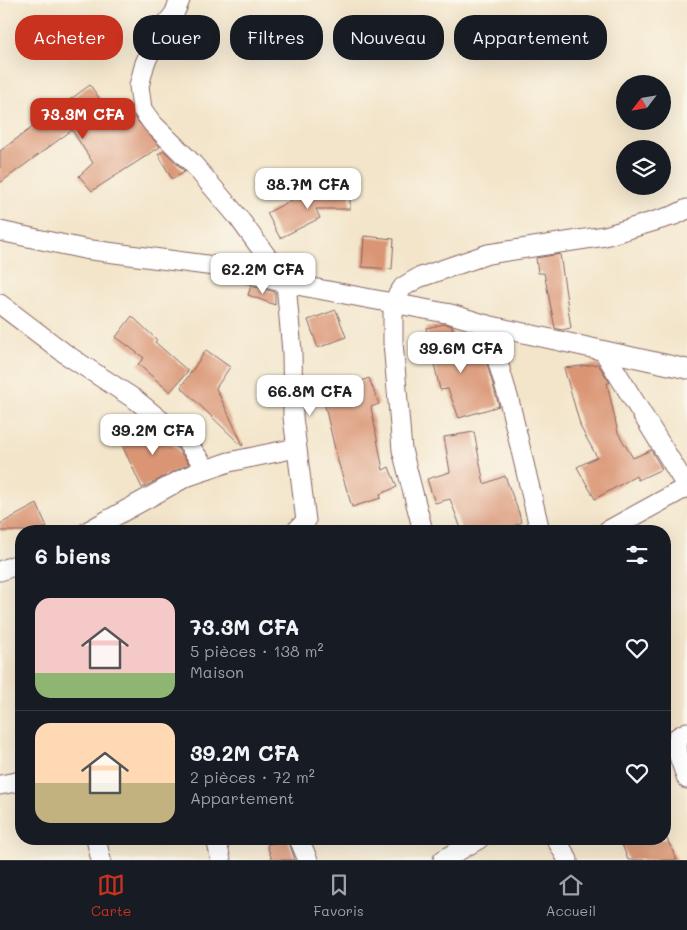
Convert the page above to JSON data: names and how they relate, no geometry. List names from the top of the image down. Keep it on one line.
{"north":"bottom left","page":{"chip":["Acheter","Louer","Filtres","Nouveau","Appartement"],"price":["73.3M CFA","38.7M CFA","62.2M CFA","39.6M CFA","66.8M CFA","39.2M CFA"],"heading":"6 biens","list":[{"name":"73.3M CFA","note":"5 pièces · 138 m² · Maison"},{"name":"39.2M CFA","note":"2 pièces · 72 m² · Appartement"}],"tabs":["Carte","Favoris","Accueil"]}}
